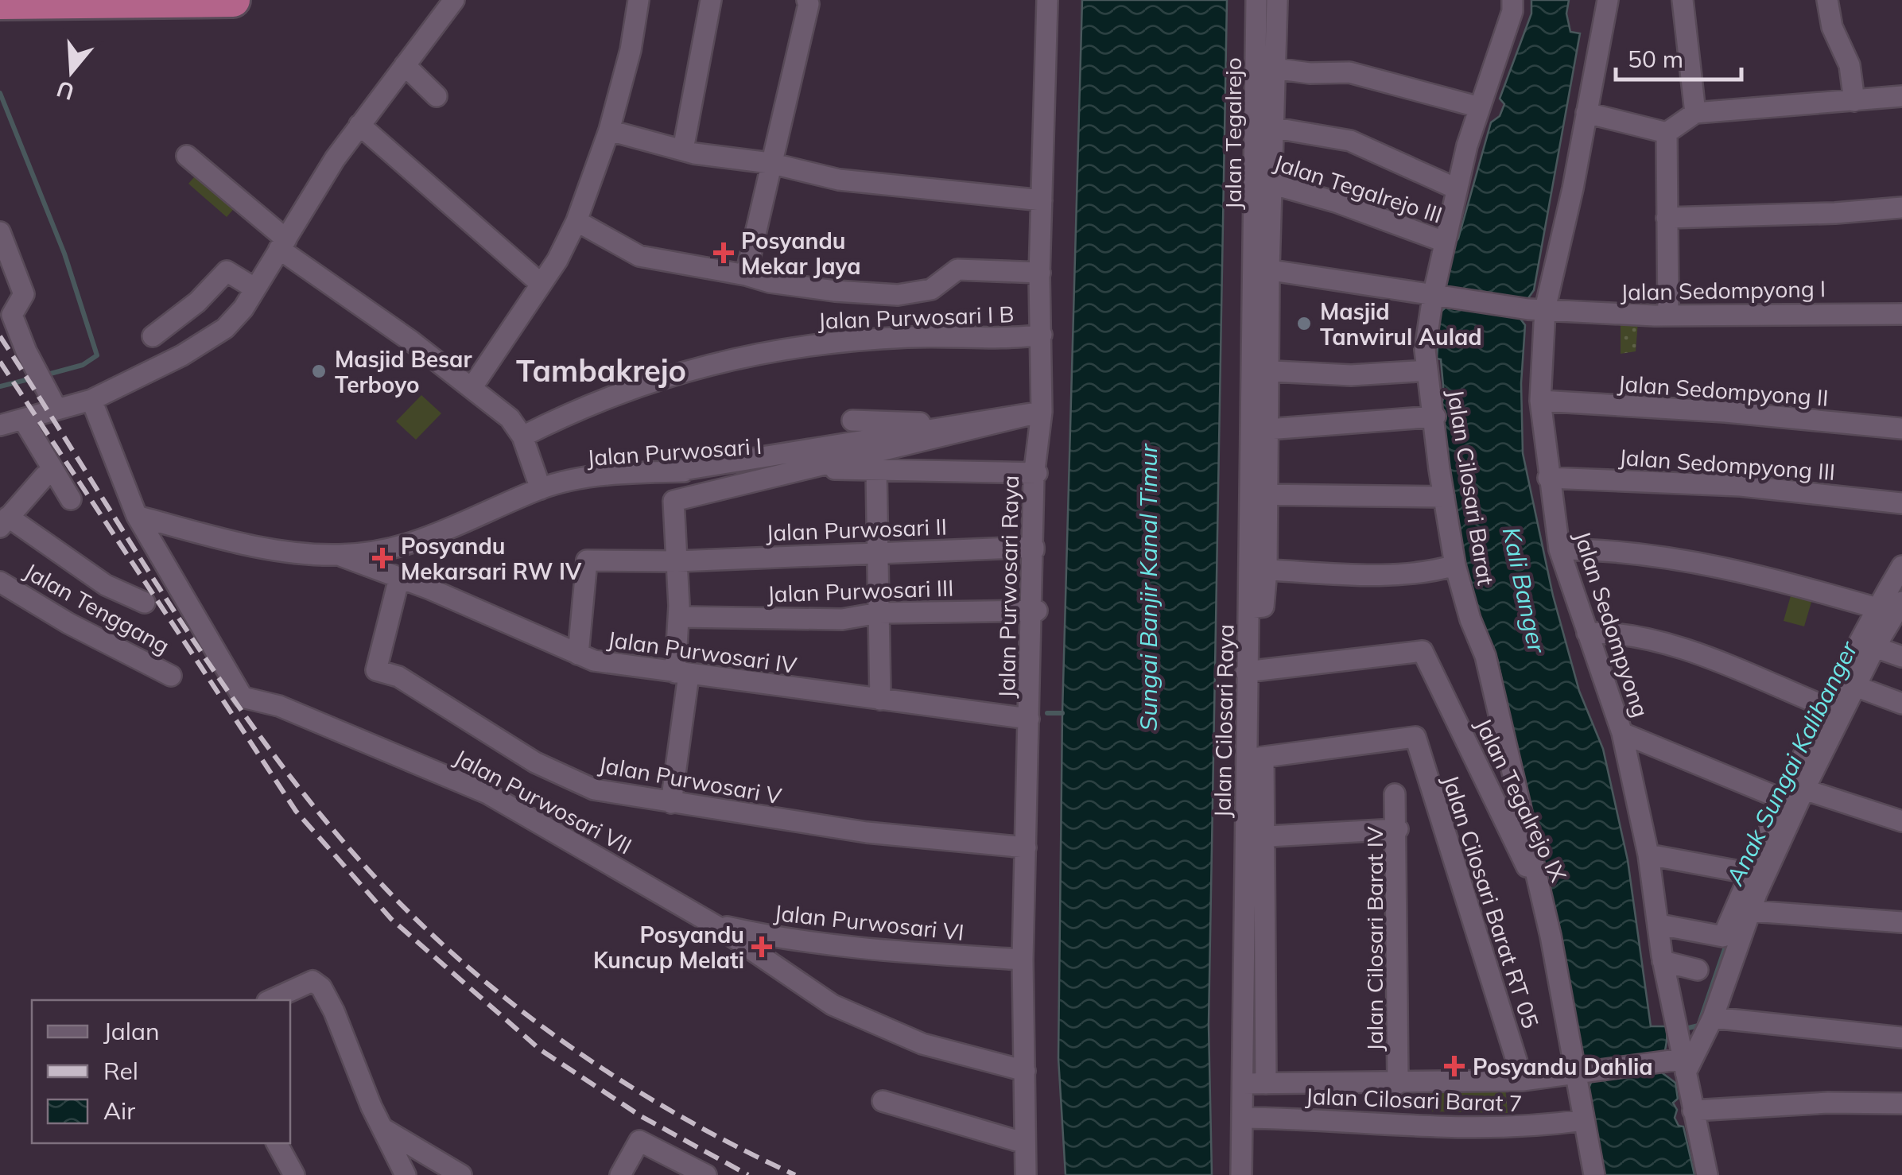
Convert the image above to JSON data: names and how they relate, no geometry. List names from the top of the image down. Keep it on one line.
{"streets":{"street":["Jalan Tegalrejo","Jalan Tegalrejo III","Jalan Sedompyong I","Jalan Purwosari I B","Jalan Sedompyong II","Jalan Purwosari I","Jalan Sedompyong III","Jalan Cilosari Barat","Jalan Purwosari II","Jalan Purwosari Raya","Jalan Purwosari III","Jalan Tenggang","Jalan Sedompyong","Jalan Purwosari IV","Jalan Cilosari Raya","Jalan Purwosari V","Jalan Tegalrejo IX","Jalan Purwosari VII","Jalan Cilosari Barat RT 05","Jalan Purwosari VI","Jalan Cilosari Barat IV","Jalan Cilosari Barat 7"]},"crossings":[["Jalan Tegalrejo","Jalan Tegalrejo III"],["Jalan Tegalrejo","Jalan Sedompyong I"],["Jalan Tegalrejo","Jalan Cilosari Raya"],["Jalan Tegalrejo III","Jalan Cilosari Barat"],["Jalan Sedompyong I","Jalan Cilosari Barat"],["Jalan Sedompyong I","Jalan Sedompyong"],["Jalan Sedompyong I","Jalan Cilosari Raya"],["Jalan Purwosari I B","Jalan Purwosari Raya"],["Jalan Sedompyong II","Jalan Sedompyong"],["Jalan Purwosari I","Jalan Purwosari Raya"],["Jalan Purwosari I","Jalan Purwosari IV"],["Jalan Purwosari I","Jalan Purwosari VII"],["Jalan Sedompyong III","Jalan Sedompyong"],["Jalan Cilosari Barat","Jalan Tegalrejo IX"],["Jalan Cilosari Barat","Jalan Cilosari Barat 7"],["Jalan Purwosari II","Jalan Purwosari Raya"],["Jalan Purwosari II","Jalan Purwosari IV"],["Jalan Purwosari Raya","Jalan Purwosari III"],["Jalan Purwosari Raya","Jalan Purwosari IV"],["Jalan Purwosari Raya","Jalan Purwosari V"],["Jalan Purwosari Raya","Jalan Purwosari VII"],["Jalan Purwosari Raya","Jalan Purwosari VI"],["Jalan Purwosari IV","Jalan Purwosari V"],["Jalan Cilosari Raya","Jalan Tegalrejo IX"],["Jalan Cilosari Raya","Jalan Cilosari Barat RT 05"],["Jalan Cilosari Raya","Jalan Cilosari Barat 7"],["Jalan Purwosari VII","Jalan Purwosari VI"]],"districts":["Tambakrejo"],"water":["Sungai Banjir Kanal Timur","Kali Banger","Anak Sungai Kalibanger"],"places":{"health":["Posyandu Mekar Jaya","Posyandu Mekarsari RW IV","Posyandu Kuncup Melati","Posyandu Dahlia"],"other":["Masjid Tanwirul Aulad","Masjid Besar Terboyo"]},"legend":["Jalan","Rel","Air"],"scale_bar":"50 m","north":"bottom"}
